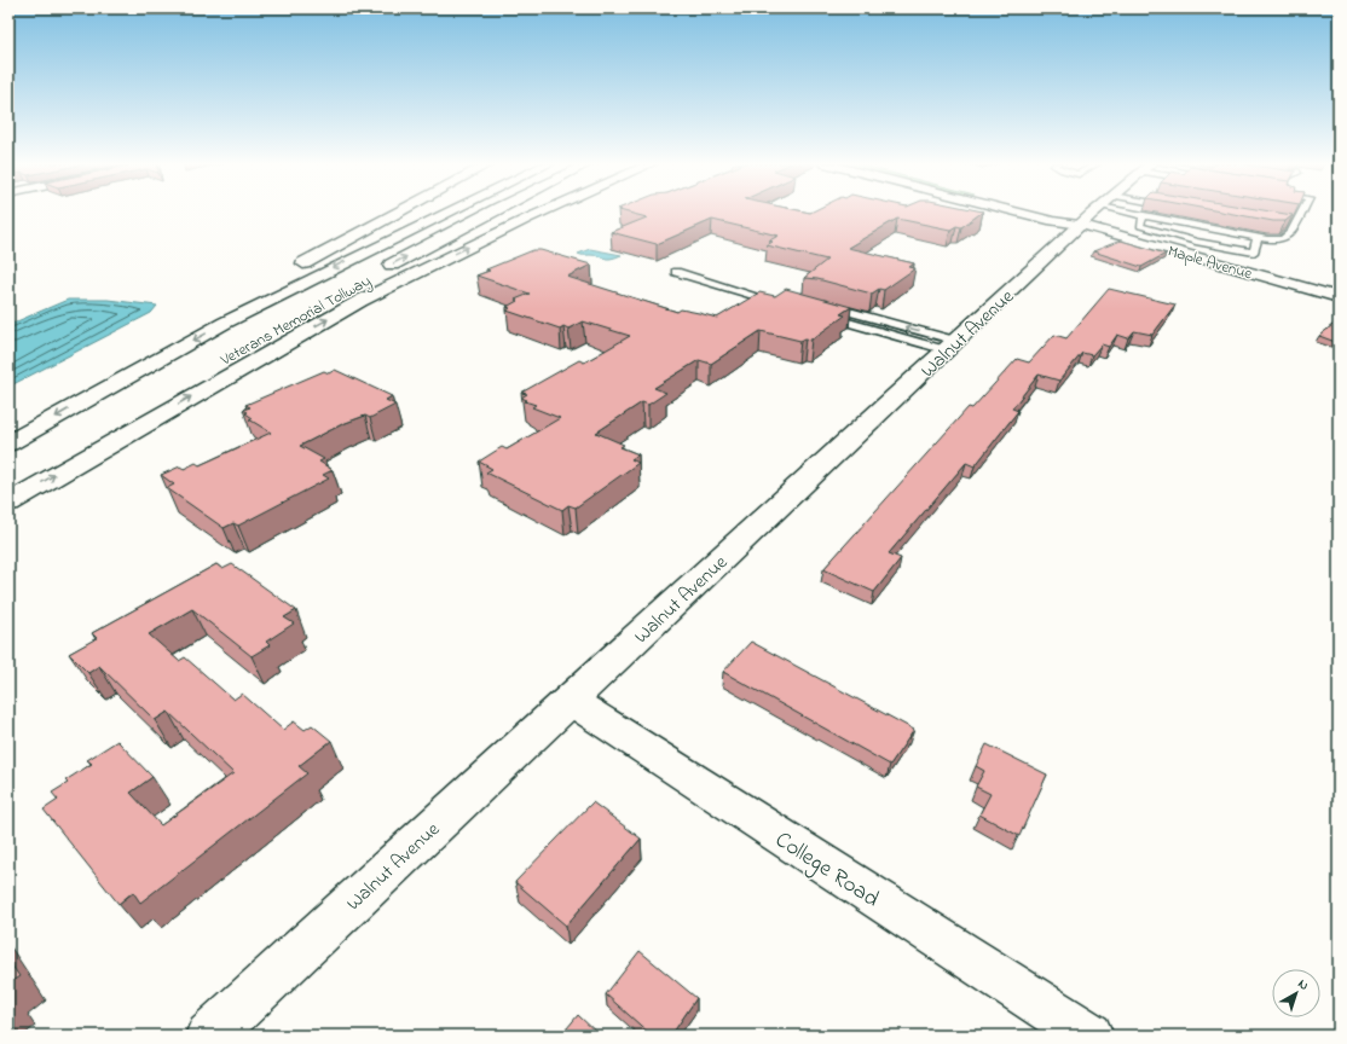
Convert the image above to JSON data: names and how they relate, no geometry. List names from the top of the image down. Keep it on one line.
{"streets":{"main road":["Maple Avenue","Veterans Memorial Tollway","Walnut Avenue","College Road"]},"crossings":[["Maple Avenue","Walnut Avenue"],["Walnut Avenue","College Road"]],"north":"top right"}
